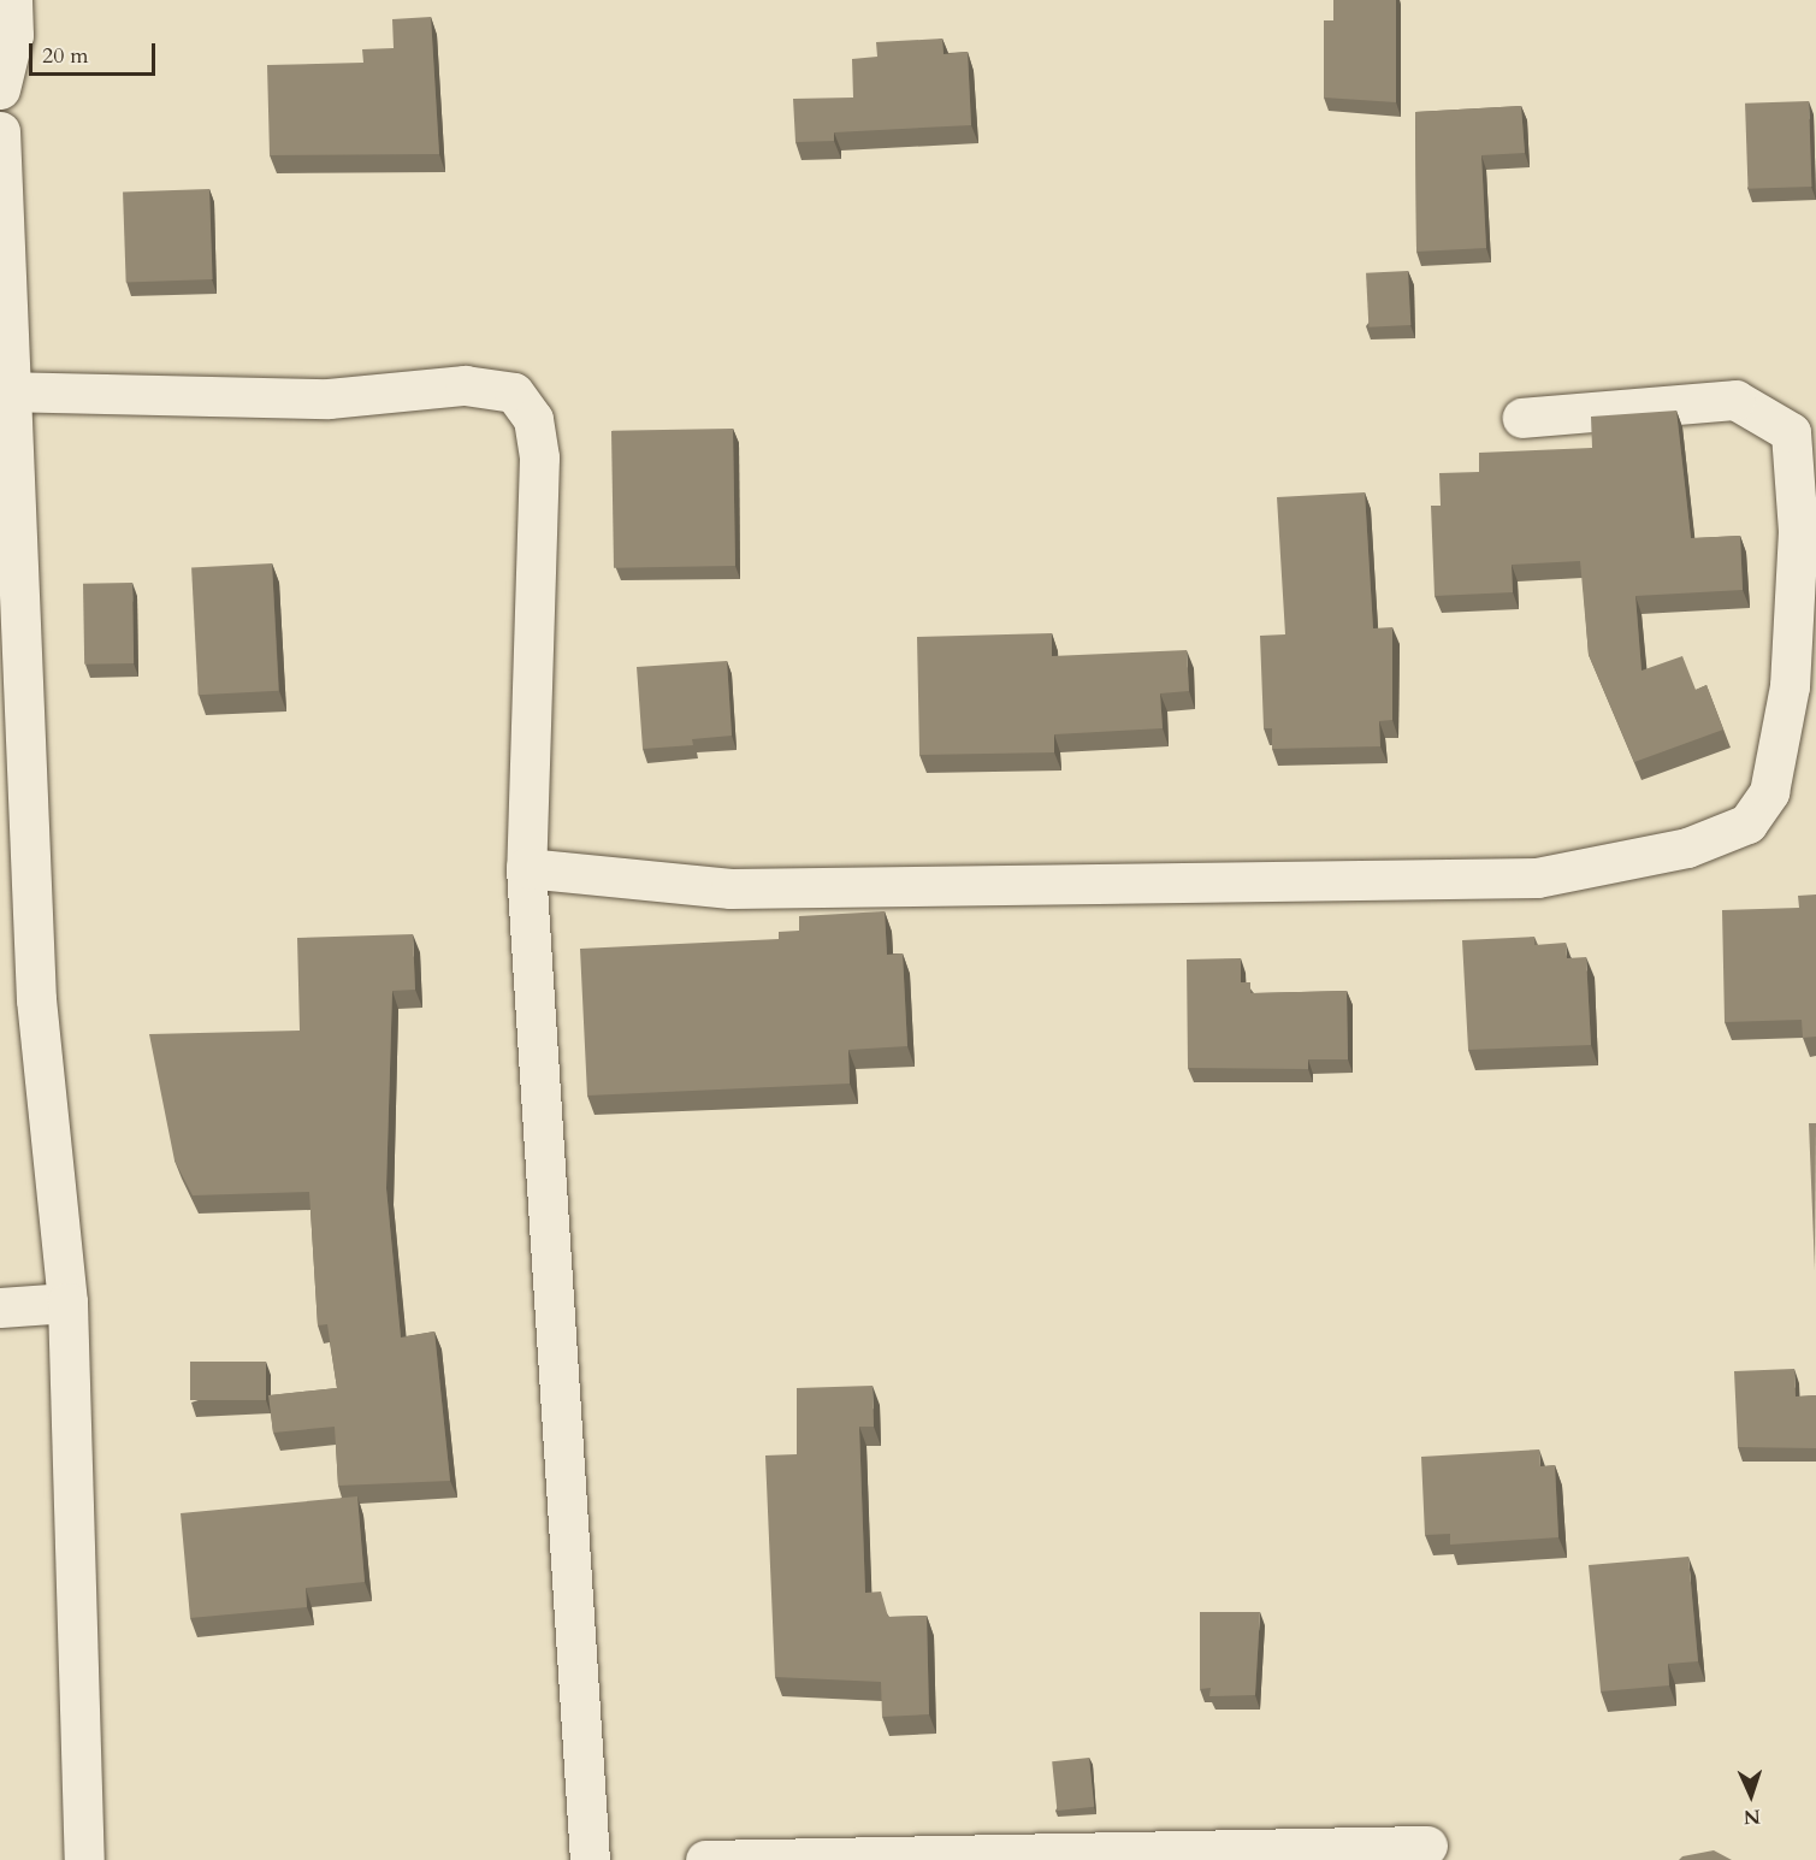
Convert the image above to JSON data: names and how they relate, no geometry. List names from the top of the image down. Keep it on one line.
{"scale_bar":"20 m","north":"bottom"}
